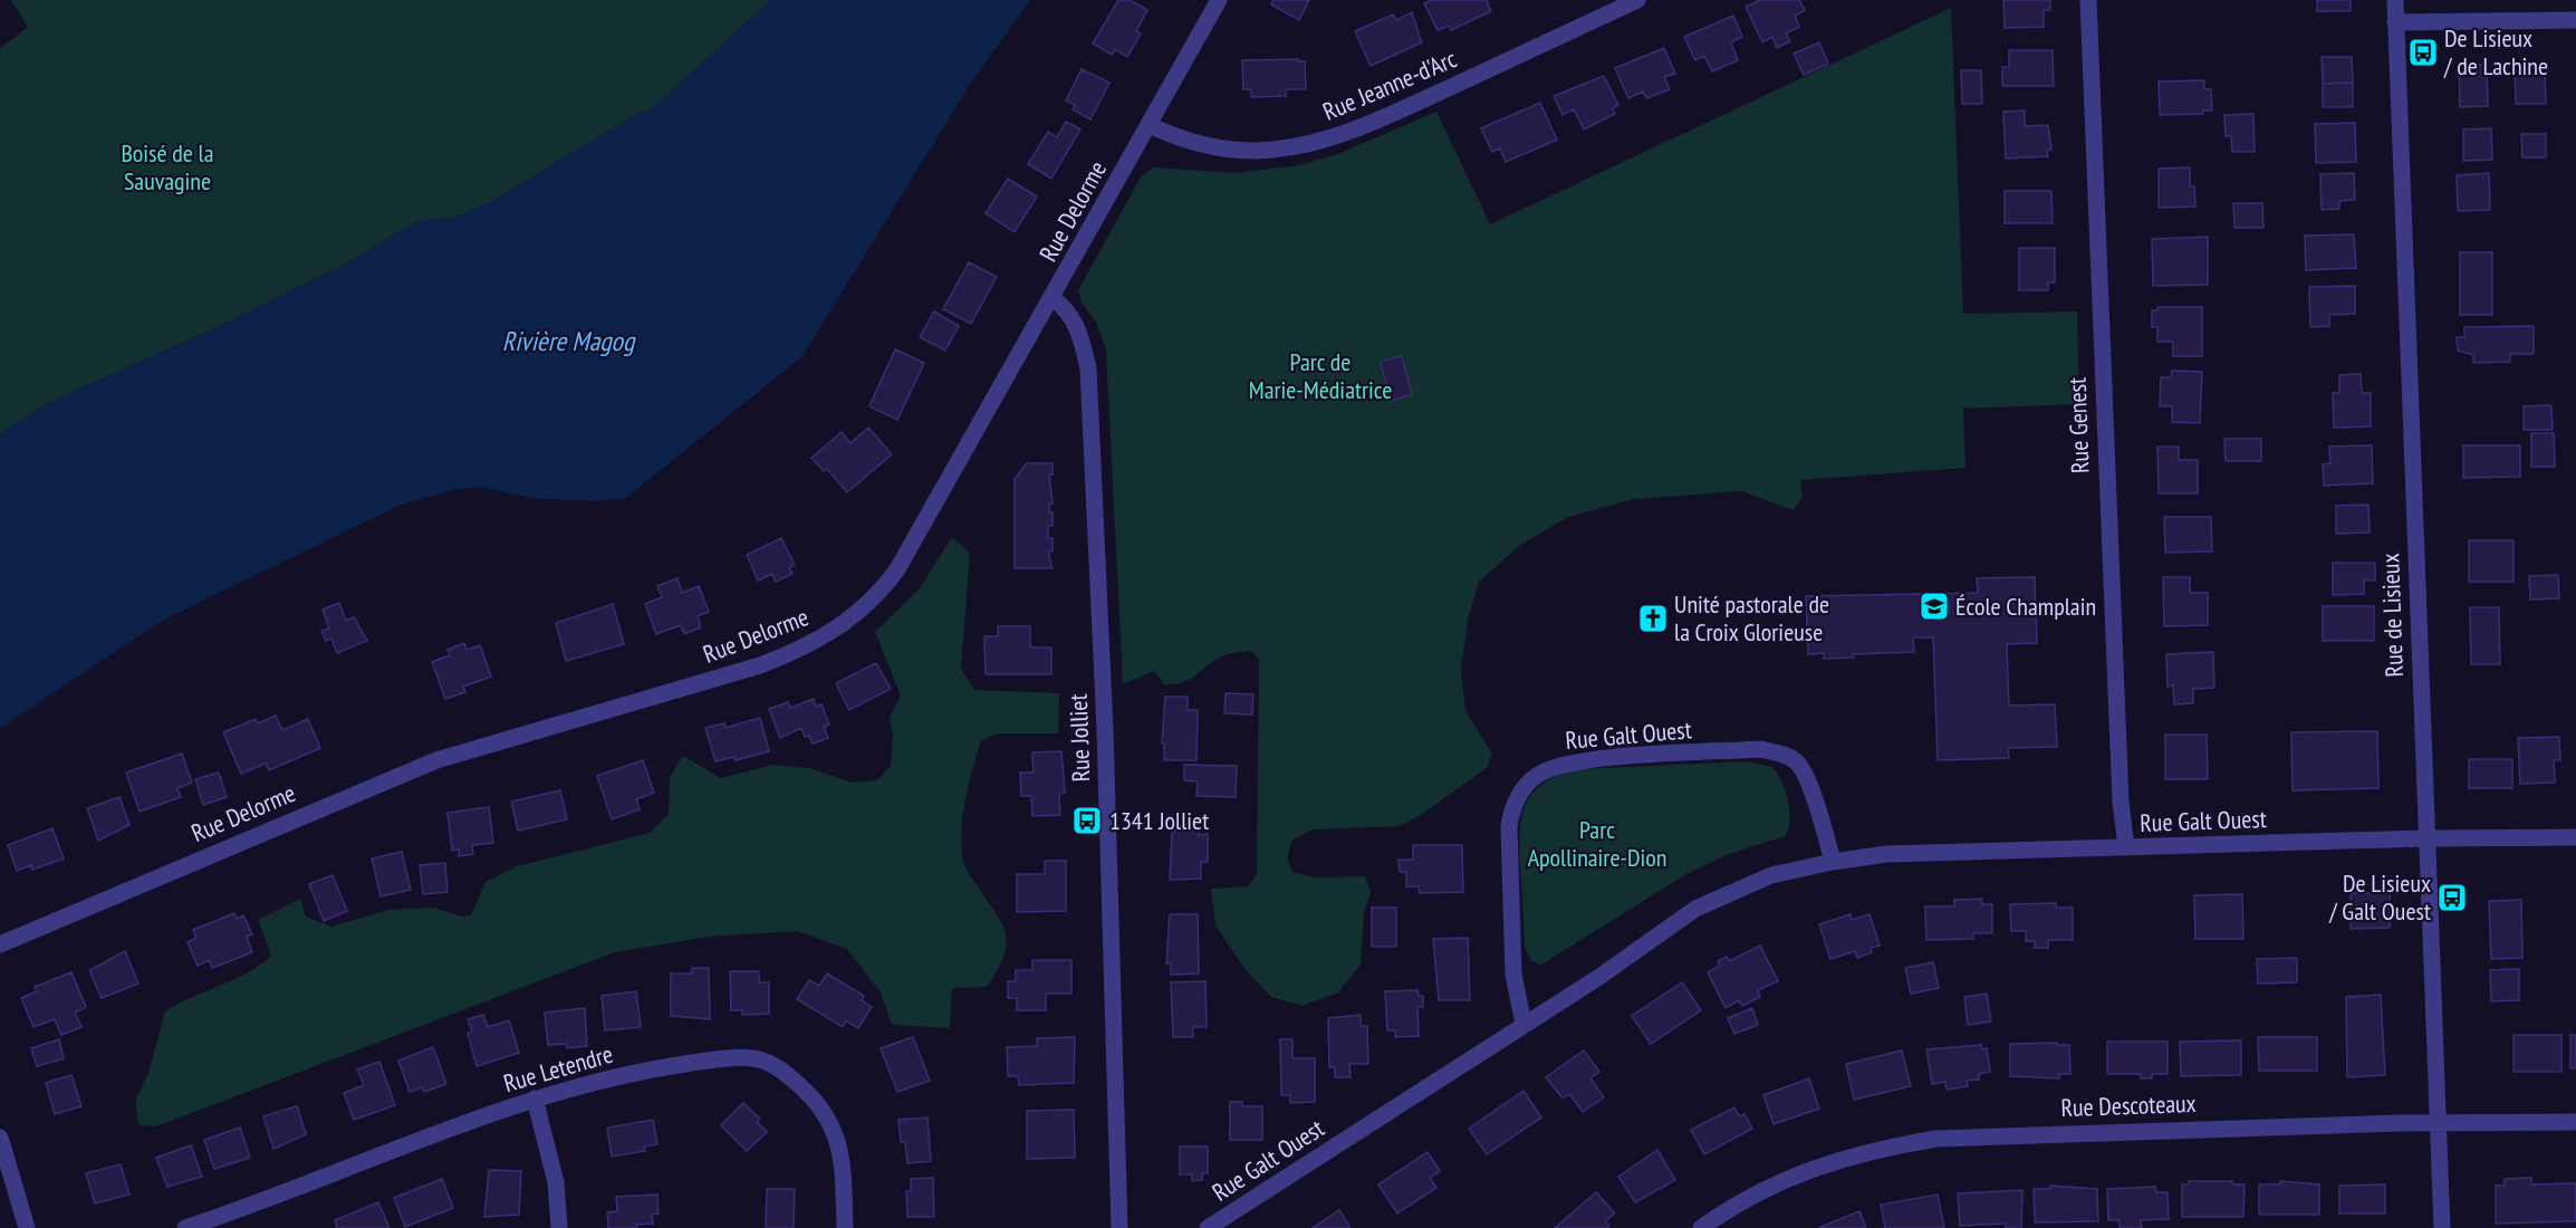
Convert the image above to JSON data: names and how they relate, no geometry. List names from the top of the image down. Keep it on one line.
{"streets":{"street":["Rue Jeanne-d'Arc","Rue Delorme","Rue Genest","Rue de Lisieux","Rue Galt Ouest","Rue Jolliet","Rue Letendre","Rue Descoteaux"]},"crossings":[["Rue Jeanne-d'Arc","Rue Delorme"],["Rue Delorme","Rue Jolliet"],["Rue Genest","Rue Galt Ouest"],["Rue de Lisieux","Rue Galt Ouest"],["Rue de Lisieux","Rue Descoteaux"]],"water":["Rivière Magog"],"parks":["Boisé de la Sauvagine","Parc de Marie-Médiatrice","Parc Apollinaire-Dion"],"places":{"bus stop":["De Lisieux / de Lachine","1341 Jolliet","De Lisieux / Galt Ouest"],"school or university":["École Champlain"],"church":["Unité pastorale de la Croix Glorieuse"]}}
